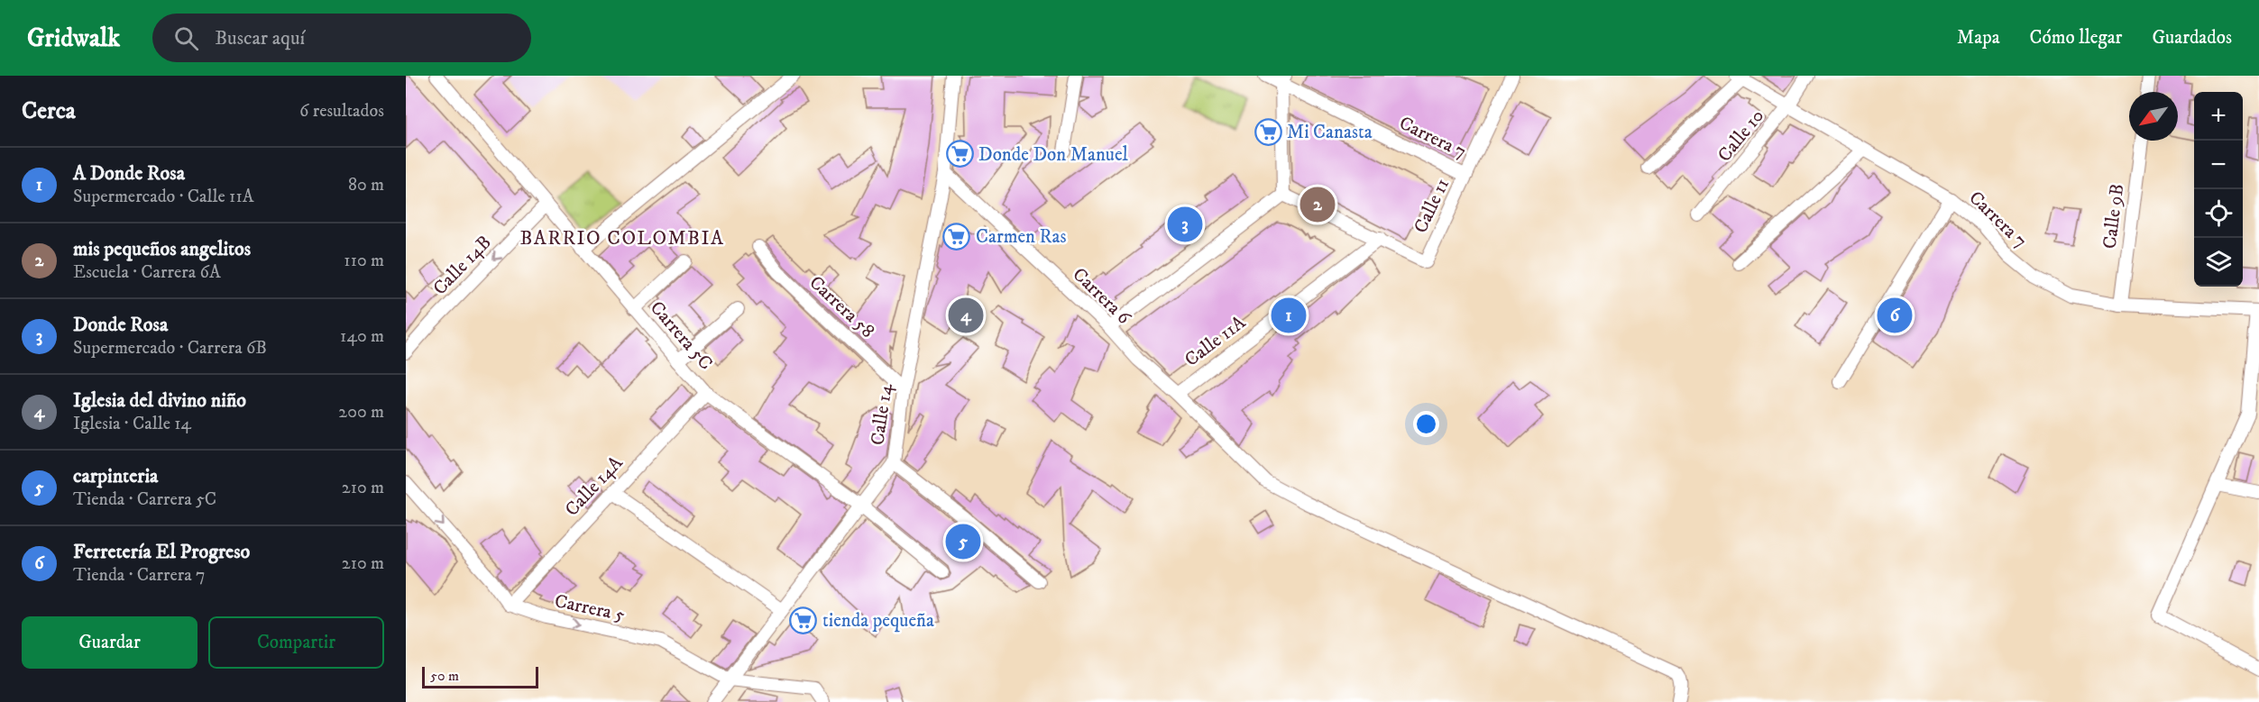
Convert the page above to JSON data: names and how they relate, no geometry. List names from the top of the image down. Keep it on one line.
{"streets":{"street":["Calle 10","Carrera 7","Calle 11","Calle 9B","Calle 14B","Carrera 6","Carrera 58","Carrera 5C","Calle 11A","Calle 14","Calle 14A","Carrera 5"]},"crossings":[["Calle 10","Carrera 7"],["Carrera 7","Calle 11"],["Carrera 7","Calle 9B"],["Calle 11","Calle 11A"],["Calle 14B","Carrera 5C"],["Carrera 6","Calle 11A"],["Carrera 6","Calle 14"],["Carrera 58","Calle 14"],["Carrera 5C","Calle 14"],["Carrera 5C","Calle 14A"],["Calle 14","Carrera 5"],["Calle 14A","Carrera 5"]],"one_way":["Calle 14B"],"districts":["BARRIO COLOMBIA"],"places":{"supermarket":["Mi Canasta","Donde Don Manuel","Carmen Ras","tienda pequeña"]},"scale_bar":"50 m","north":"bottom left","page":{"header":"Gridwalk","search":"Buscar aquí","nav":["Mapa","Cómo llegar","Guardados"],"heading":["Cerca","6 resultados"],"map_buttons":["+","−"],"list":[{"mark":"1","name":"A Donde Rosa","note":"Supermercado · Calle 11A","value":"80 m"},{"mark":"2","name":"mis pequeños angelitos","note":"Escuela · Carrera 6A","value":"110 m"},{"mark":"3","name":"Donde Rosa","note":"Supermercado · Carrera 6B","value":"140 m"},{"mark":"4","name":"Iglesia del divino niño","note":"Iglesia · Calle 14","value":"200 m"},{"mark":"5","name":"carpinteria","note":"Tienda · Carrera 5C","value":"210 m"},{"mark":"6","name":"Ferretería El Progreso","note":"Tienda · Carrera 7","value":"210 m"}],"pins":["2","3","1","4","6","5"],"buttons":["Guardar","Compartir"],"scale":"50 m"}}
